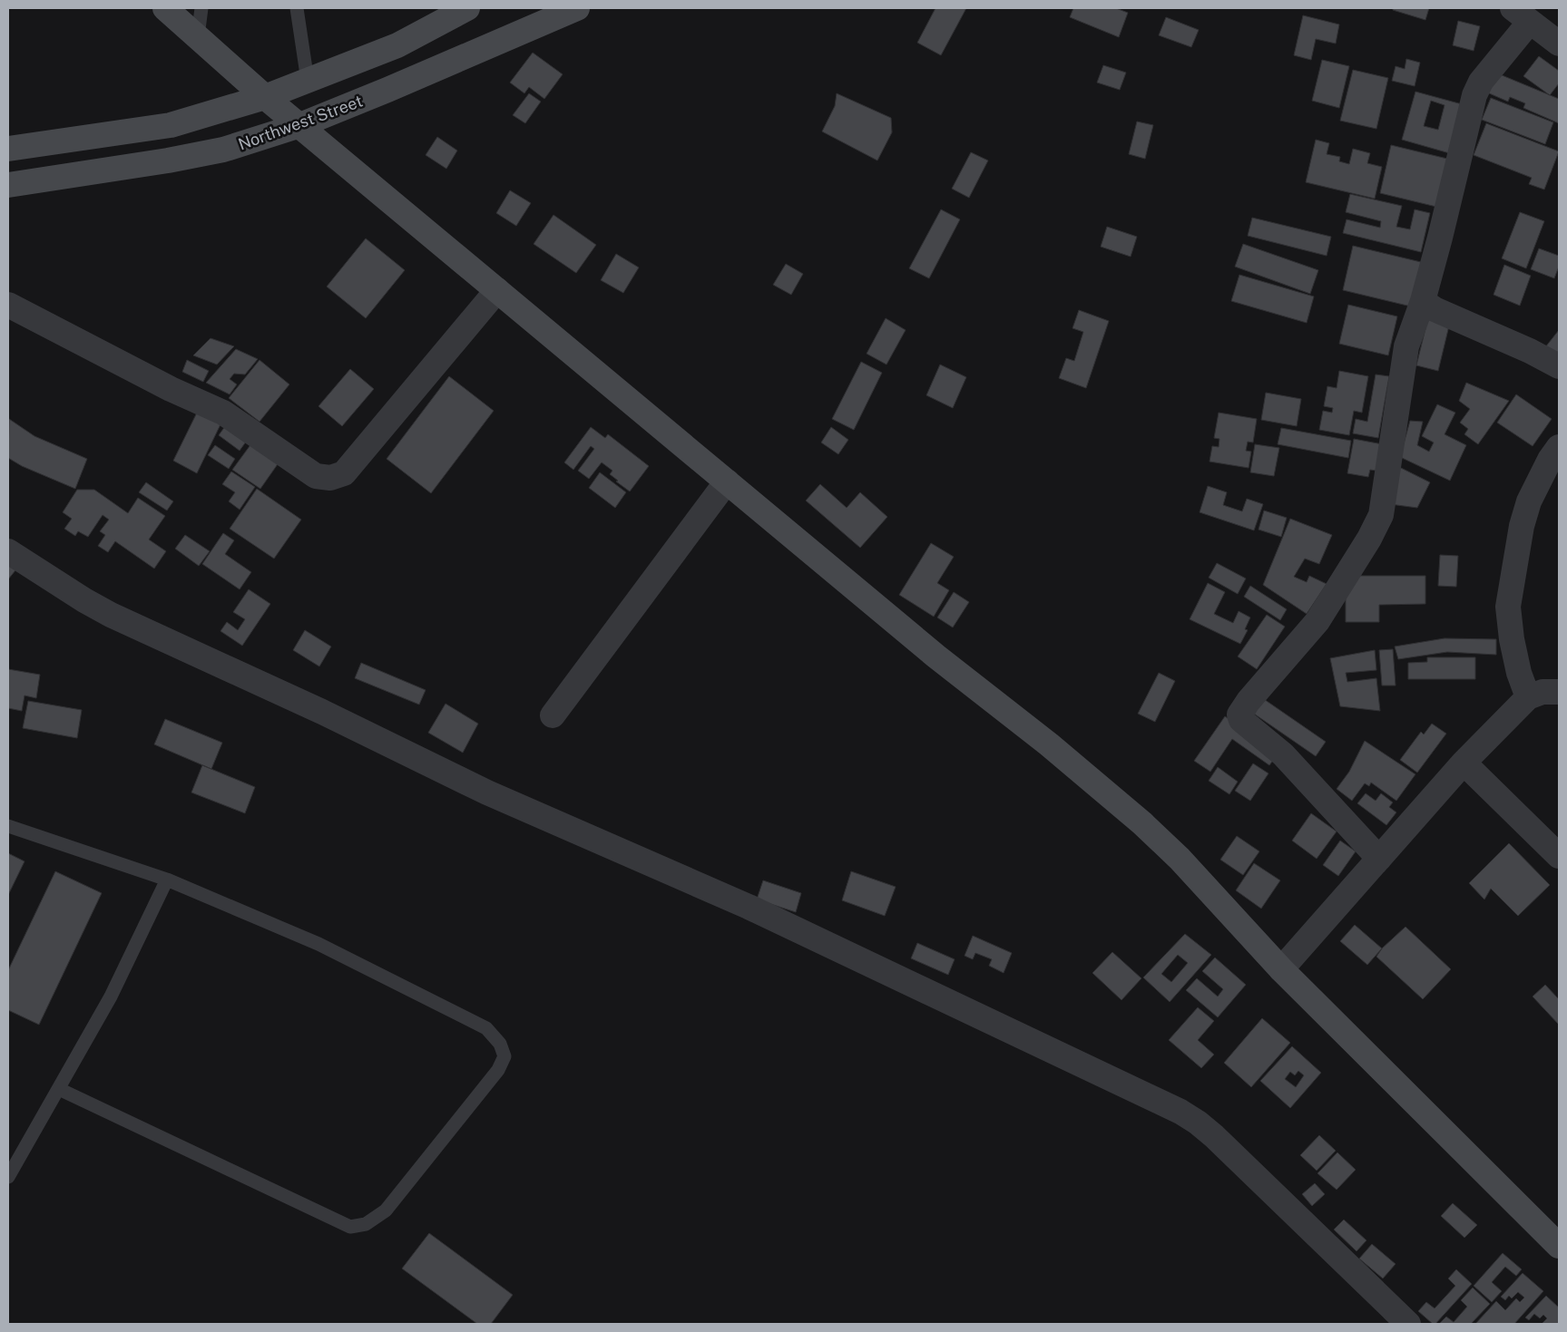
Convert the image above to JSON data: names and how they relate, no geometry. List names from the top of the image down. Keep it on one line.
{"streets":{"street":["Northwest Street"]}}
